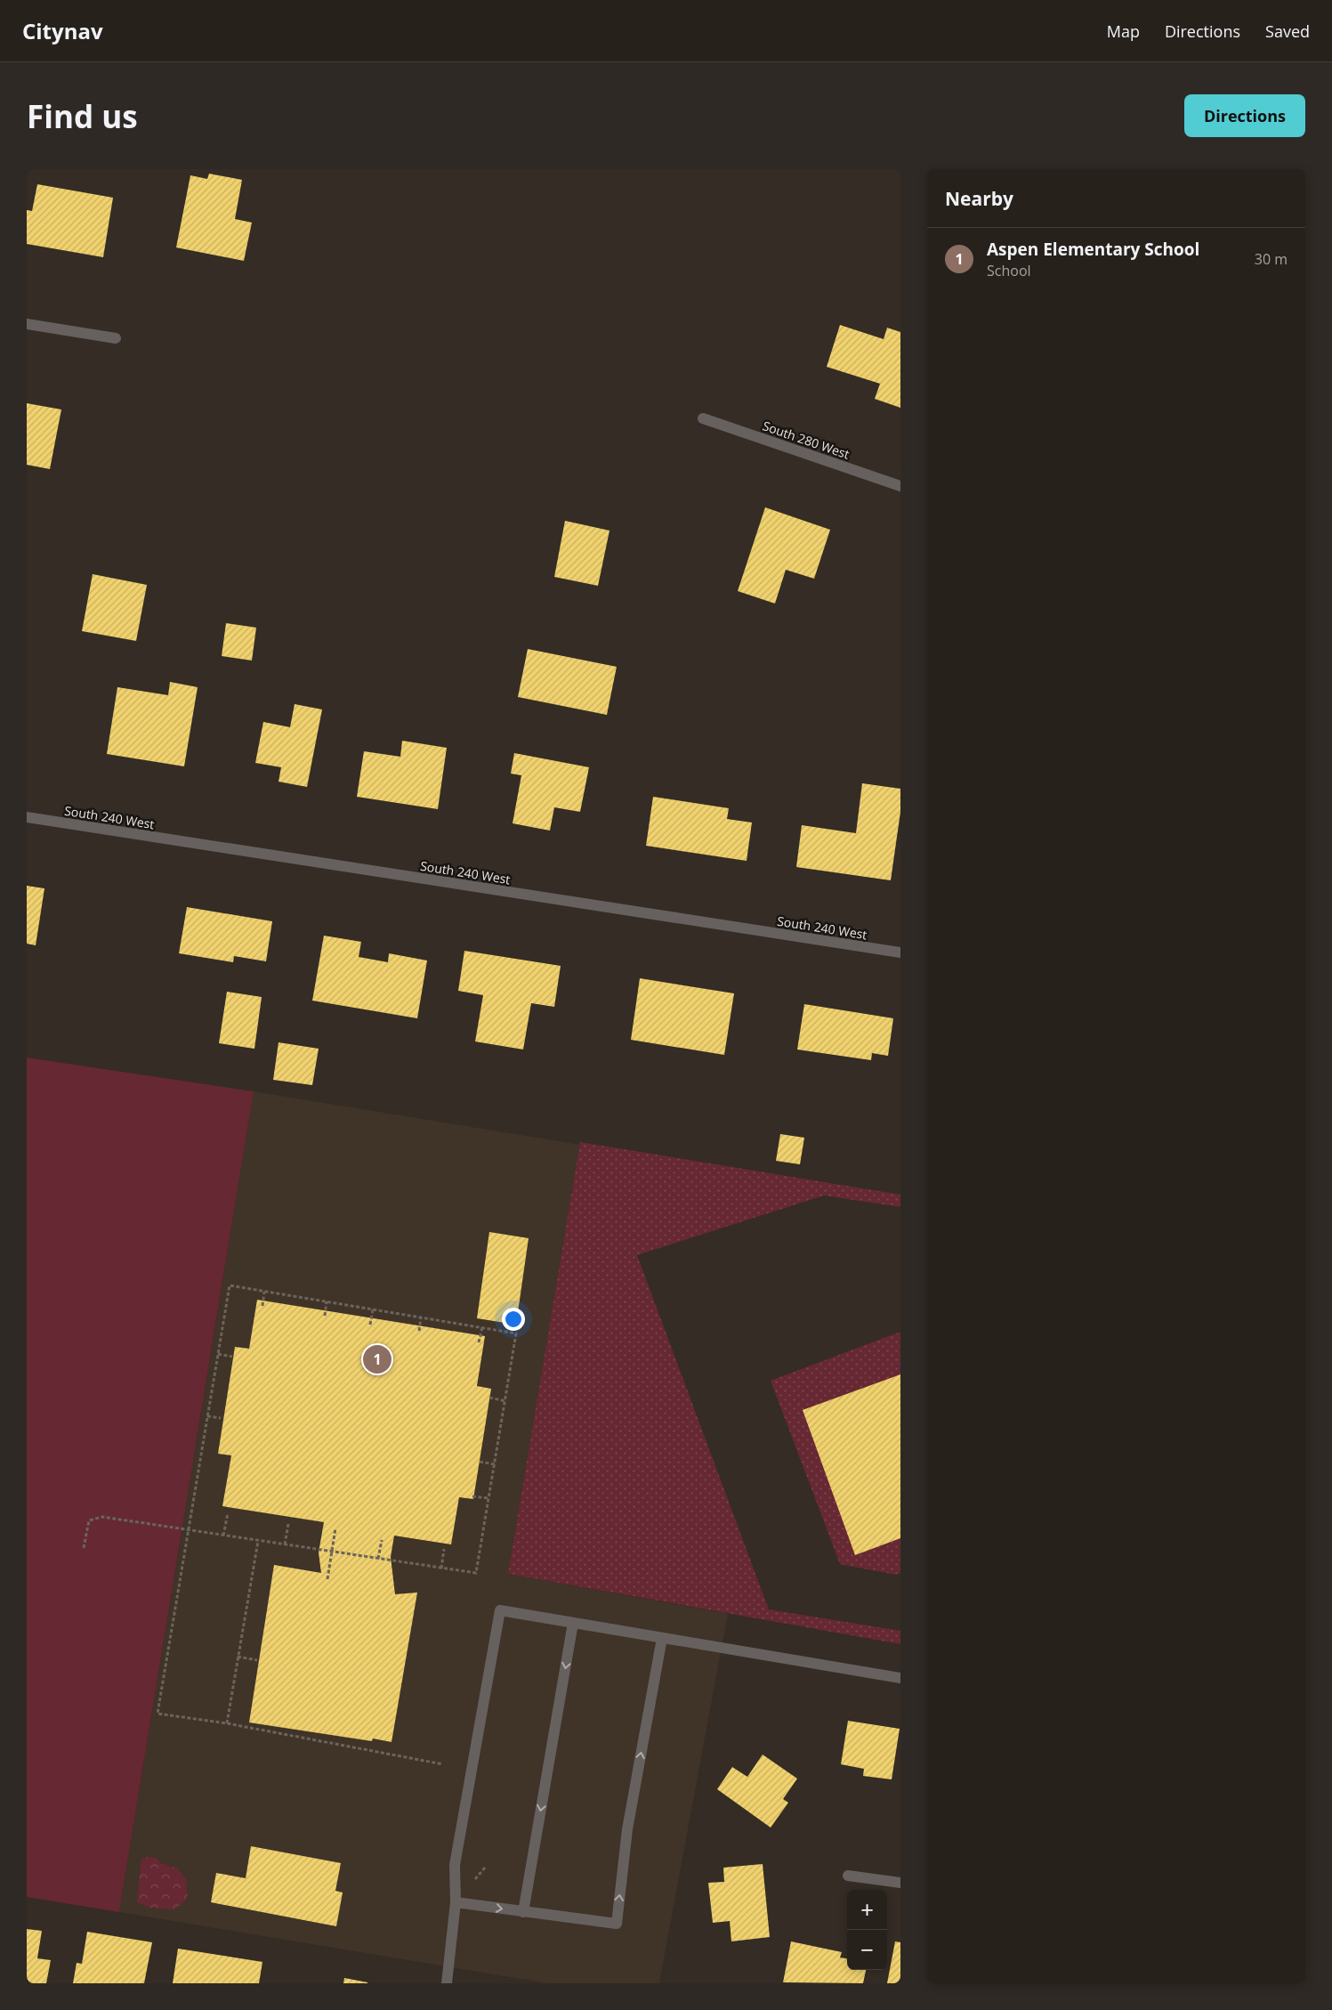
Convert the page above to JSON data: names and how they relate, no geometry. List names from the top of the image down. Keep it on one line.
{"streets":{"street":["South 280 West","South 240 West"]},"page":{"header":"Citynav","nav":["Map","Directions","Saved"],"buttons":"Directions","title":"Find us","heading":"Nearby","list":[{"mark":"1","name":"Aspen Elementary School","note":"School","value":"30 m"}],"pins":"1","map_buttons":["+","−"]}}
